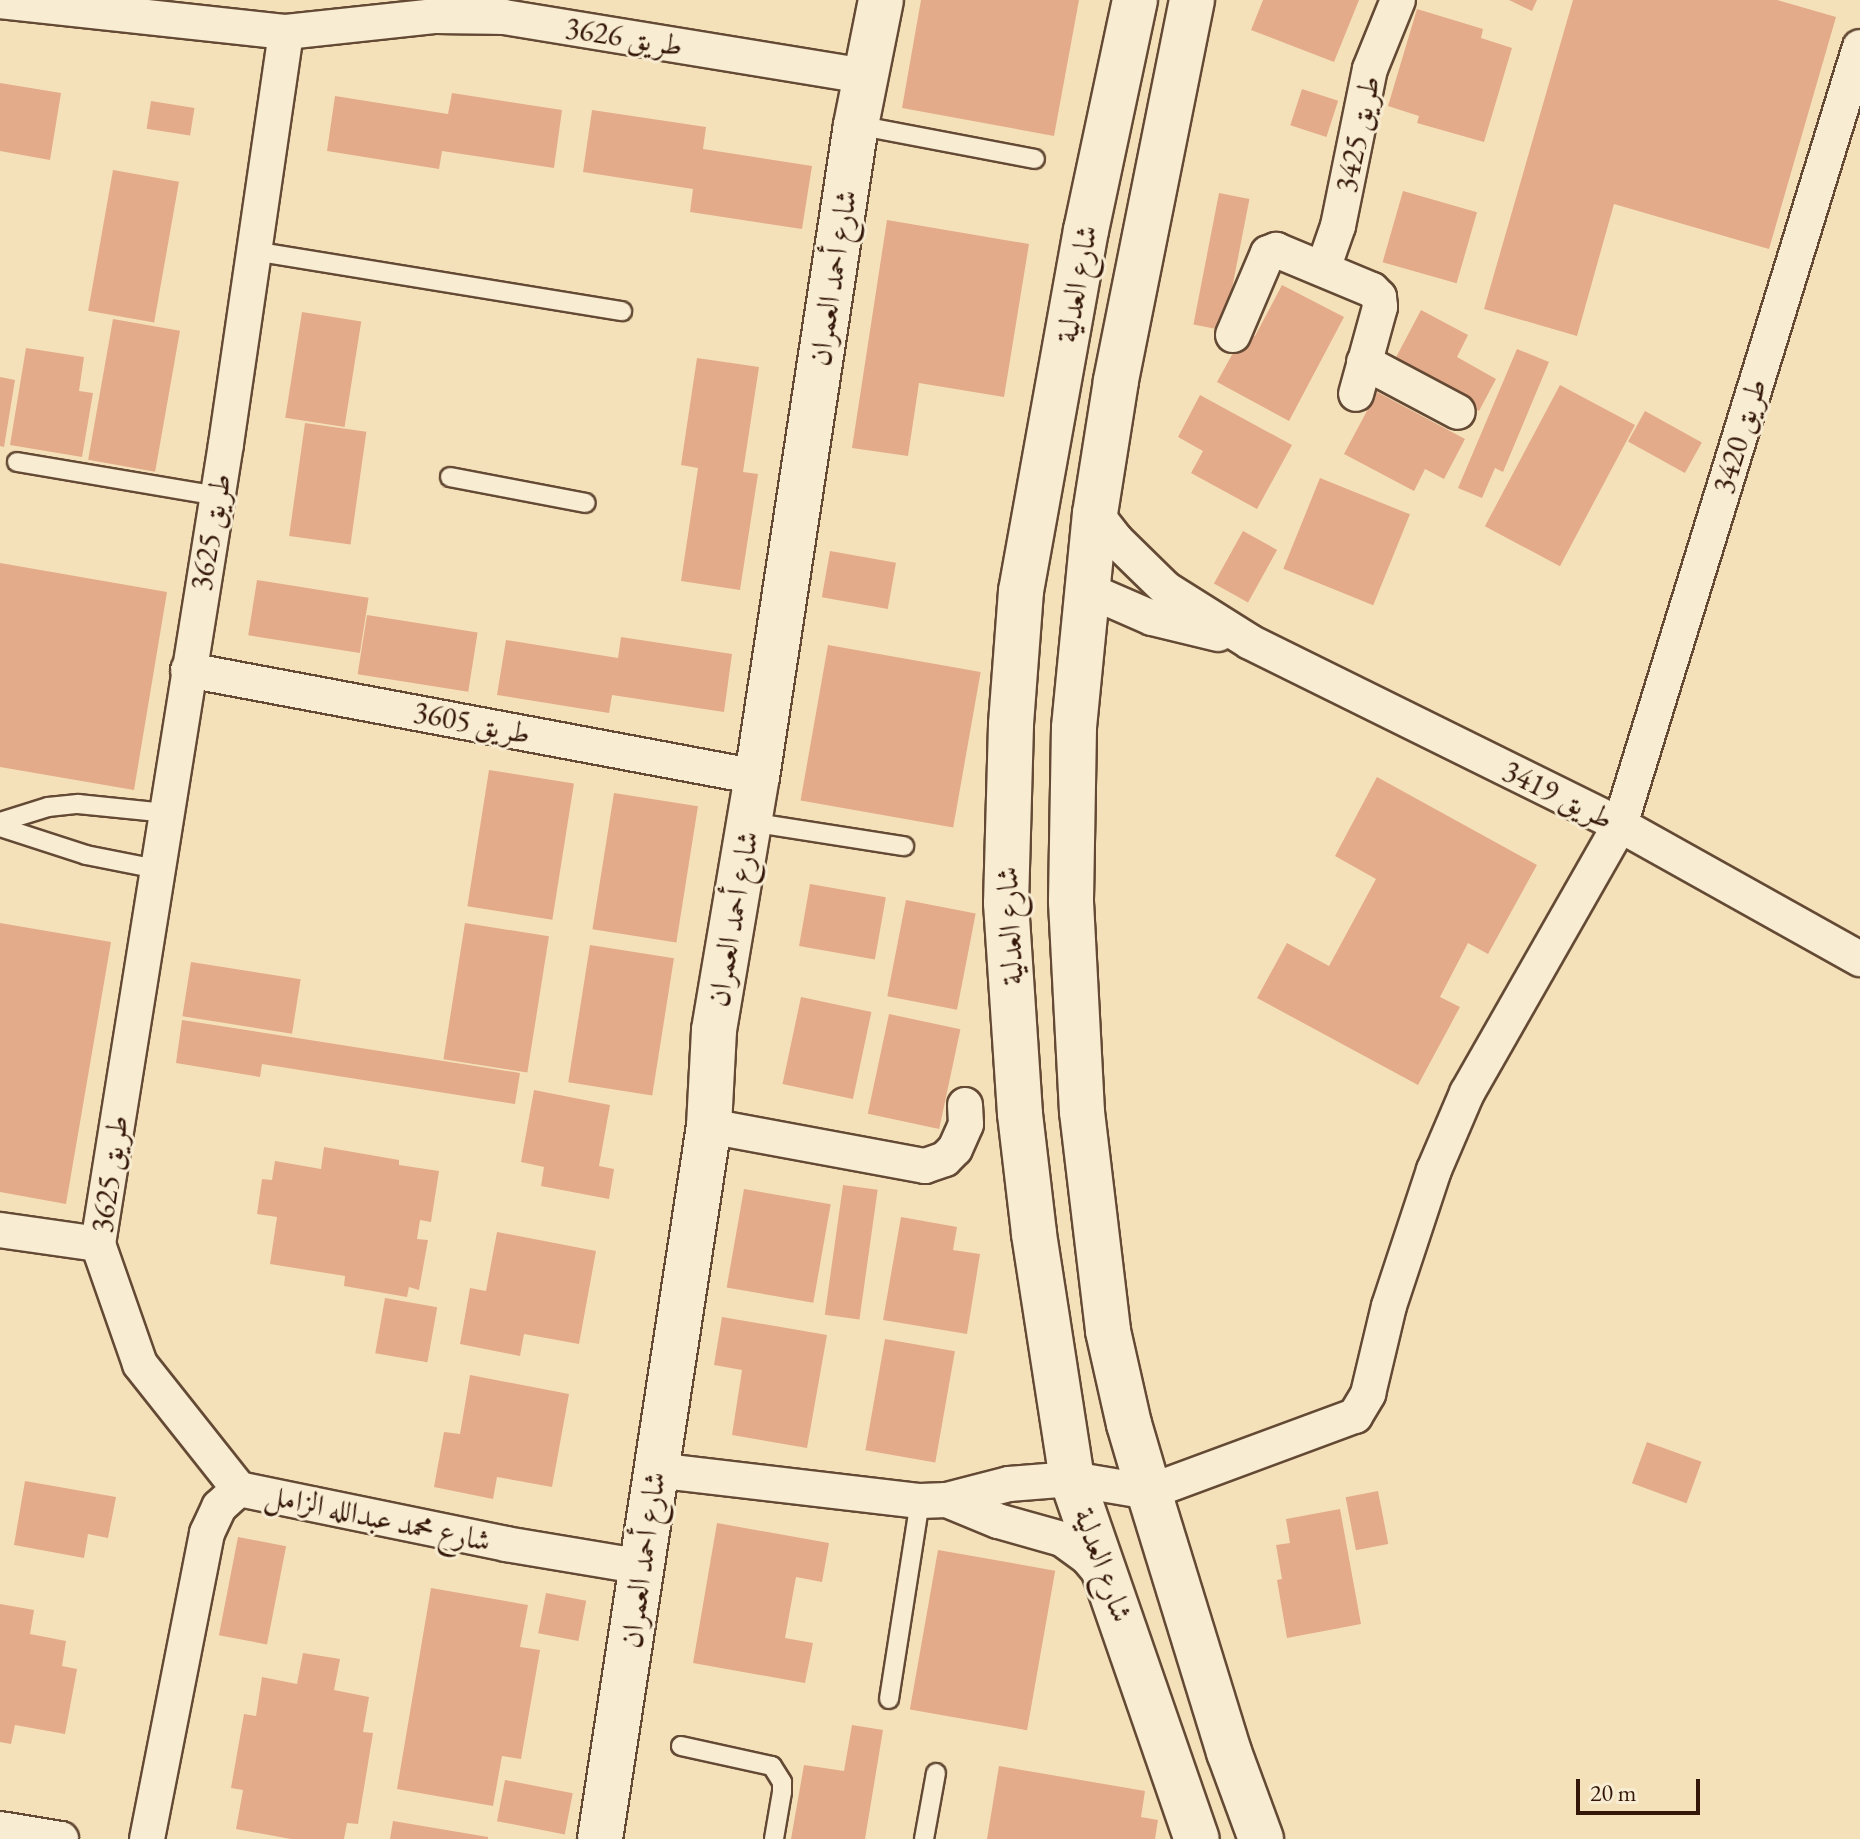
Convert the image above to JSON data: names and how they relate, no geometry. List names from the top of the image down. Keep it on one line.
{"streets":{"main road":["شارع أحمد العمران","شارع العدلية"],"street":["طريق 3626","طريق 3425","طريق 3420","طريق 3625","طريق 3605","طريق 3419","شارع محمد عبدالله الزامل"]},"crossings":[["طريق 3626","شارع أحمد العمران"],["طريق 3626","طريق 3625"],["شارع أحمد العمران","طريق 3605"],["شارع أحمد العمران","شارع محمد عبدالله الزامل"],["شارع العدلية","طريق 3420"],["شارع العدلية","طريق 3419"],["طريق 3420","طريق 3419"],["طريق 3625","طريق 3605"],["طريق 3625","شارع محمد عبدالله الزامل"]],"scale_bar":"20 m"}
